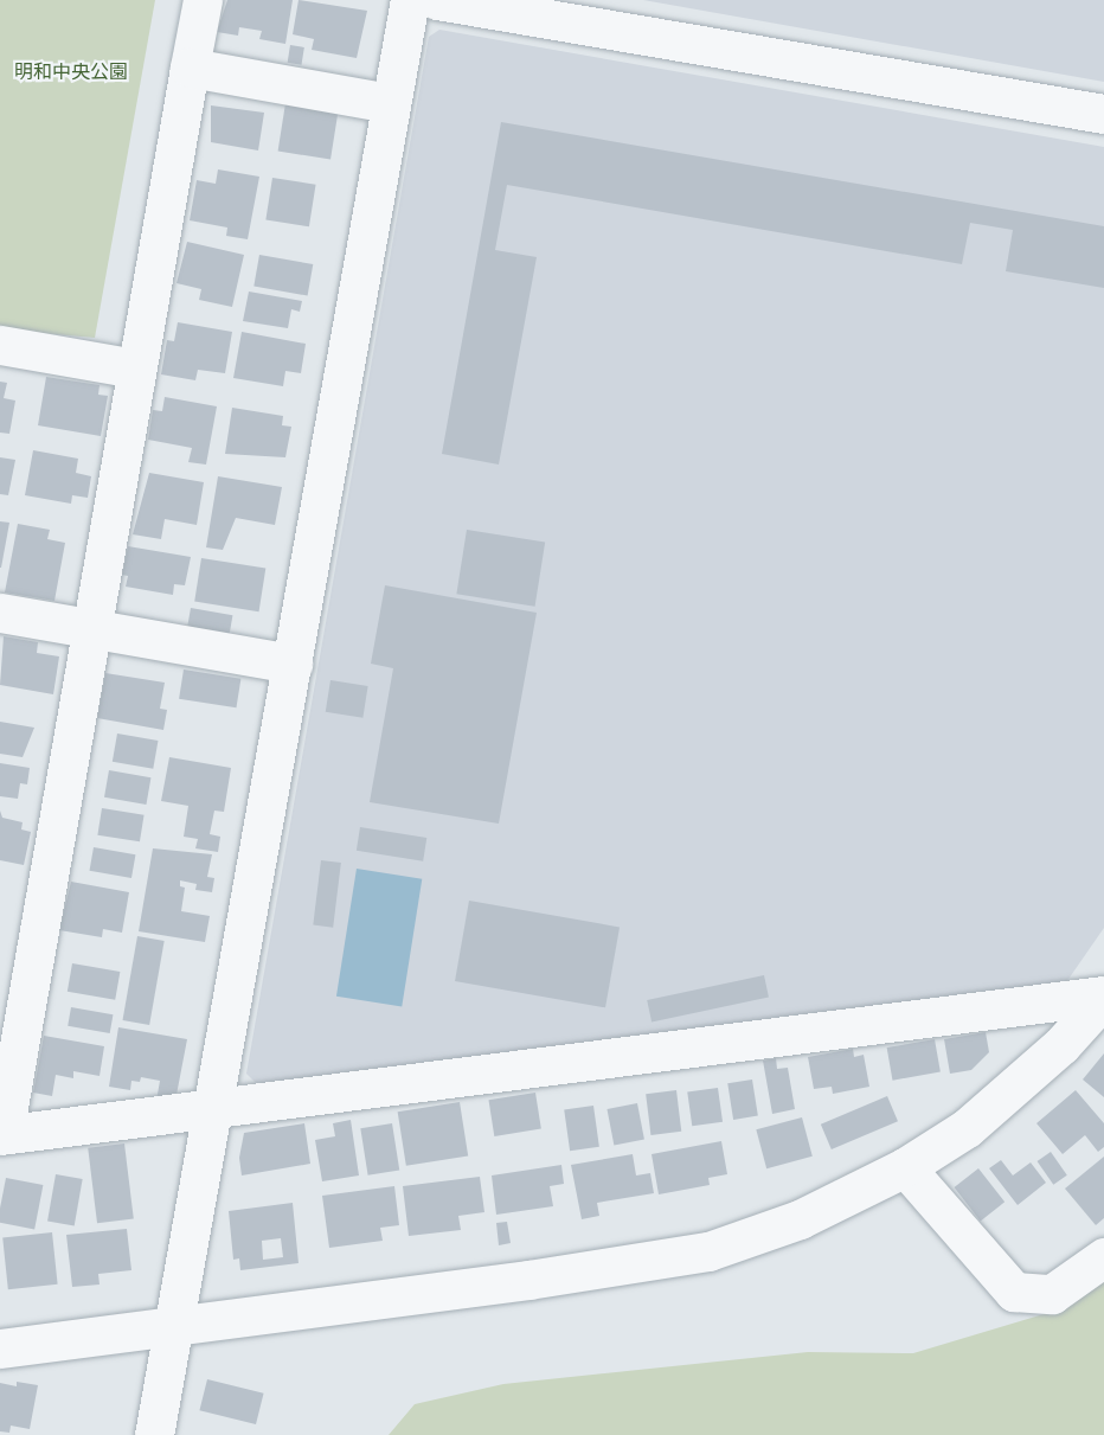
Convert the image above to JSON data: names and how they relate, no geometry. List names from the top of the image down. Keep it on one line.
{"parks":["明和中央公園"]}
